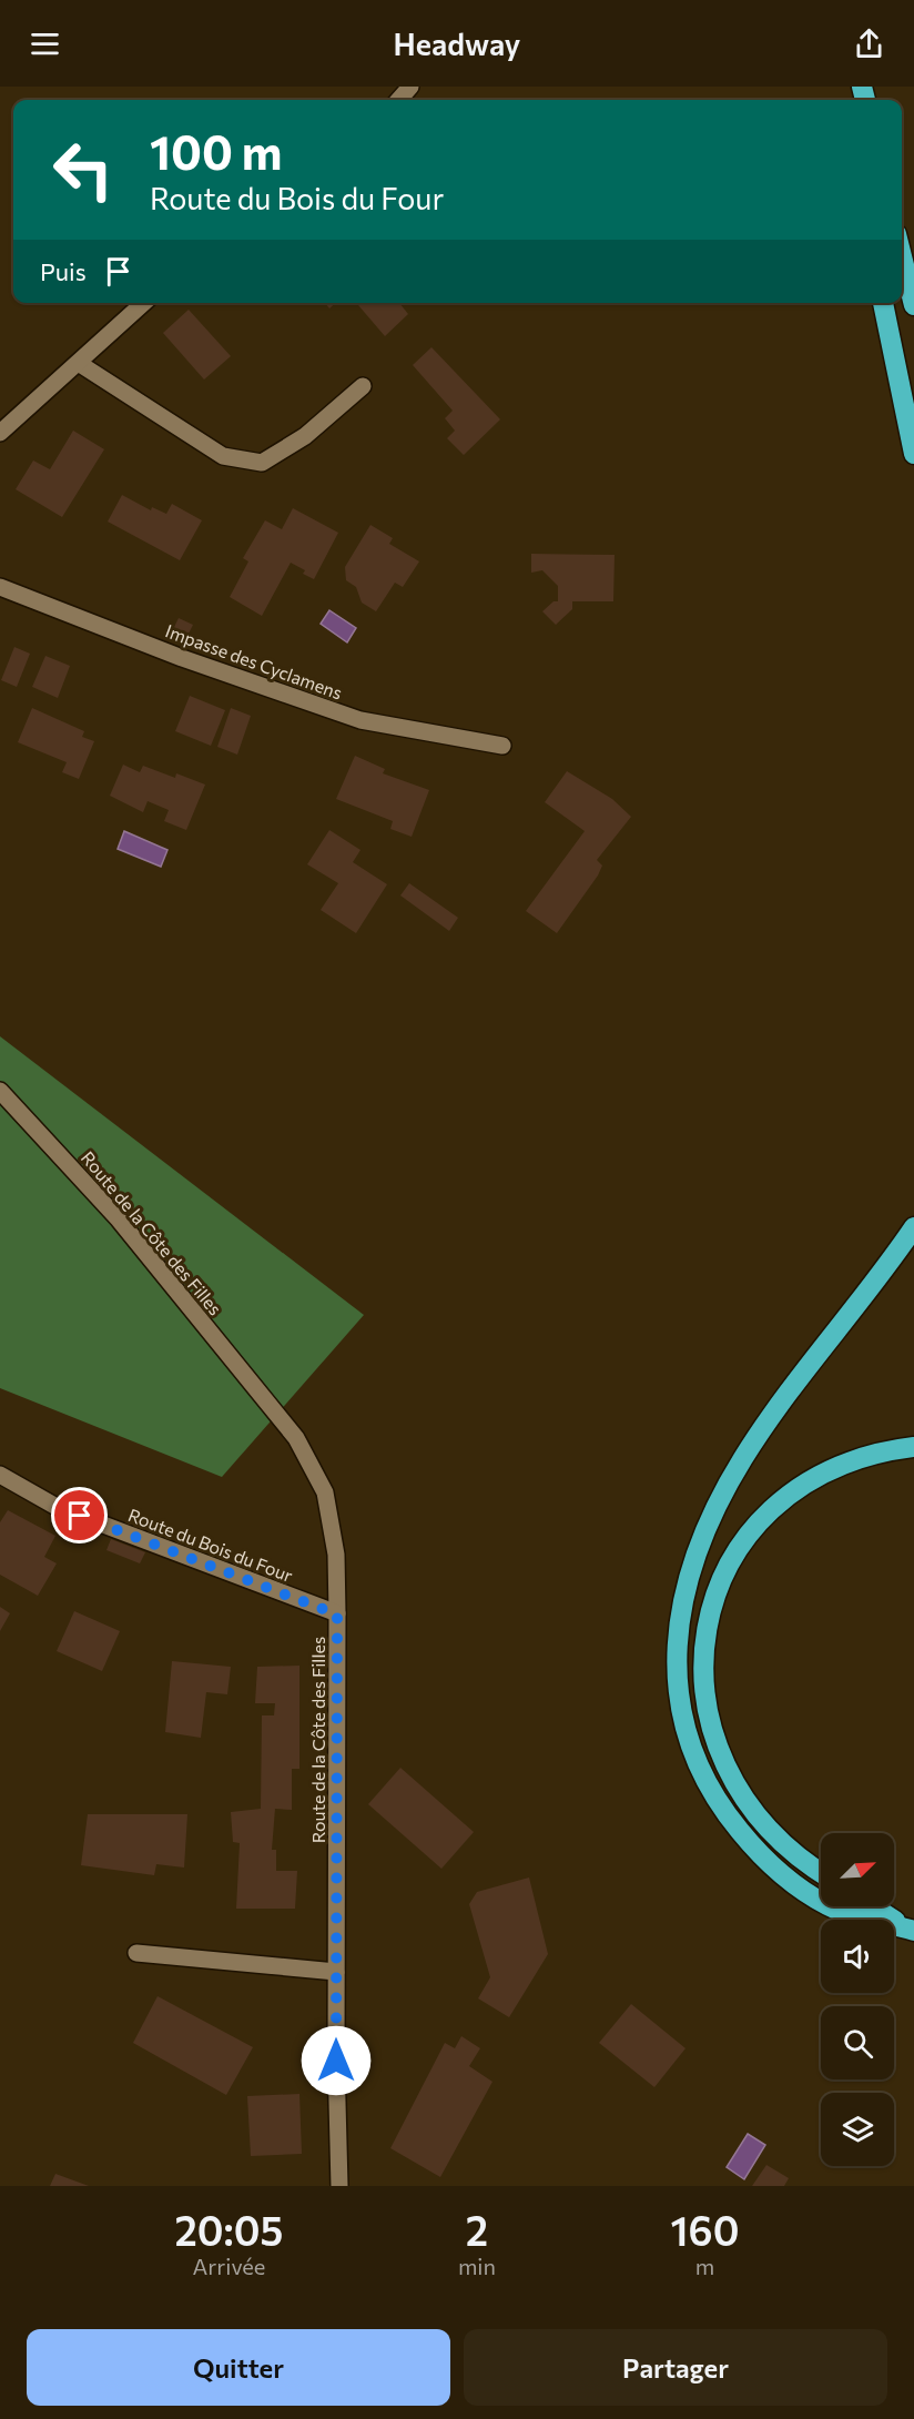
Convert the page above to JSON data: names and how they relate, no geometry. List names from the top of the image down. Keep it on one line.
{"streets":{"street":["Impasse des Cyclamens","Route de la Côte des Filles","Route du Bois du Four"]},"crossings":[["Route de la Côte des Filles","Route du Bois du Four"]],"north":"top right","page":{"header":"Headway","turn":["100 m","Route du Bois du Four"],"then":"Puis","eta":["20:05","Arrivée","2","min","160","m"],"buttons":["Quitter","Partager"]}}
